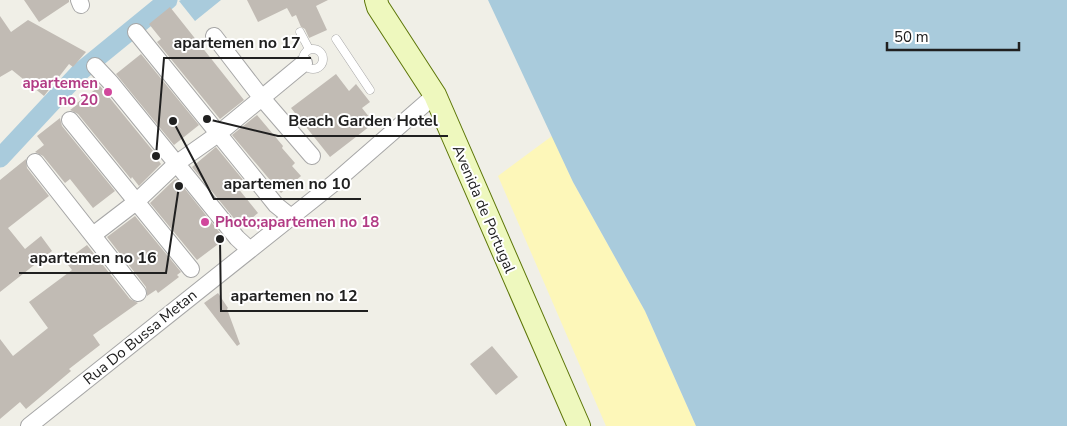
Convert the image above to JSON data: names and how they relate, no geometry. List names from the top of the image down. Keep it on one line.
{"streets":{"main road":["Avenida de Portugal"],"street":["Rua Do Bussa Metan"]},"crossings":[["Avenida de Portugal","Rua Do Bussa Metan"]],"places":["apartemen no 20","Beach Garden Hotel","apartemen no 10","apartemen no 17","apartemen no 16","Photo;apartemen no 18","apartemen no 12"],"scale_bar":"50 m"}
